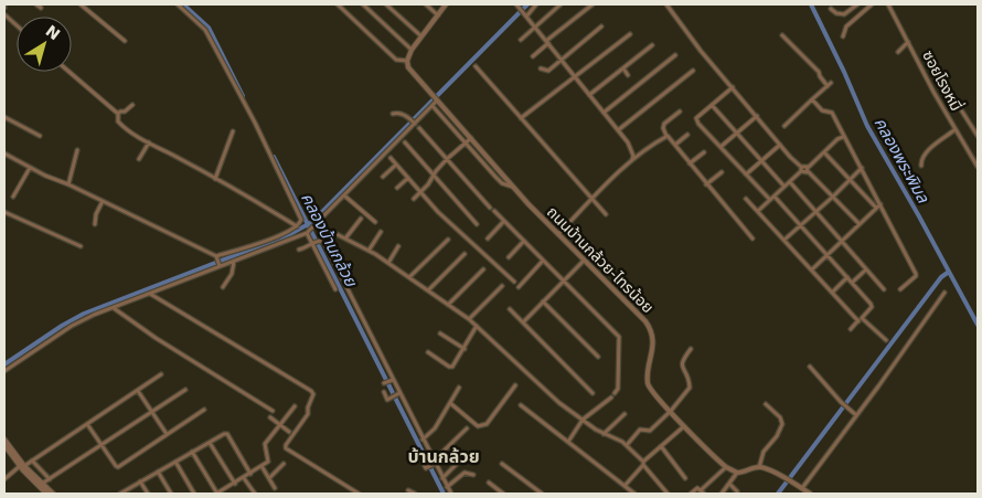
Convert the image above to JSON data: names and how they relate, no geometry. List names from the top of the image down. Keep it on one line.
{"streets":{"street":["ซอยโรงหมี่","ถนนบ้านกล้วย-ไทรน้อย"]},"districts":["บ้านกล้วย"],"water":["คลองพระพิมล","คลองบ้านกล้วย"],"north":"top right"}
